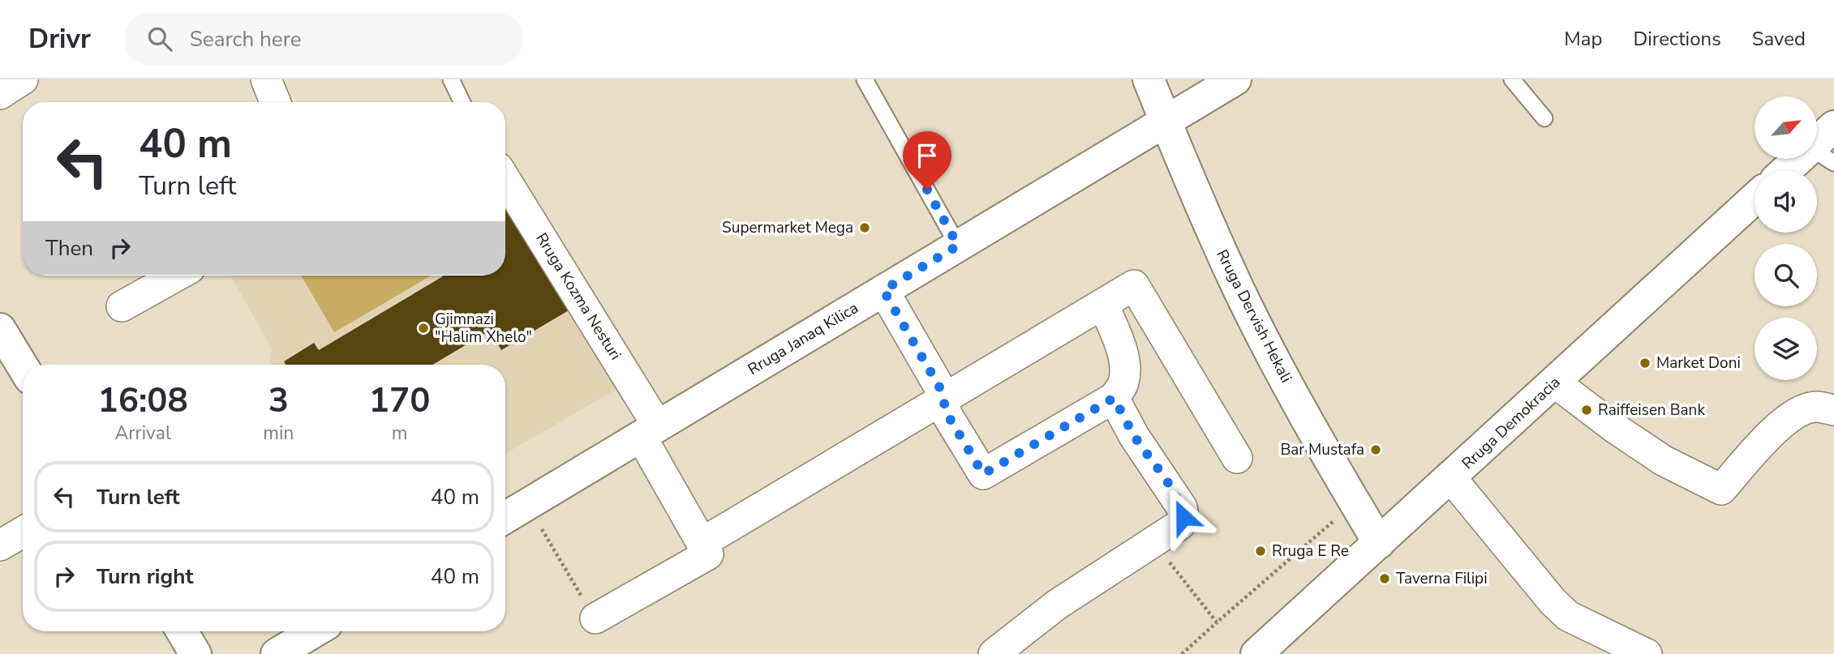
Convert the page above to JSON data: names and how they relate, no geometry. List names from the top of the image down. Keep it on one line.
{"streets":{"main road":["Rruga Dervish Hekali","Rruga Janaq Kilica","Rruga Demokracia"],"street":["Rruga Kozma Nesturi"]},"crossings":[["Rruga Kozma Nesturi","Rruga Janaq Kilica"],["Rruga Dervish Hekali","Rruga Janaq Kilica"],["Rruga Dervish Hekali","Rruga Demokracia"]],"places":["Supermarket Mega","Gjimnazi \"Halim Xhelo\"","Market Doni","Raiffeisen Bank","Bar Mustafa","Rruga E Re","Taverna Filipi"],"north":"top right","page":{"header":"Drivr","search":"Search here","nav":["Map","Directions","Saved"],"turn":["40 m","Turn left"],"then":"Then","eta":["16:08","Arrival","3","min","170","m"],"list":[{"name":"Turn left","value":"40 m"},{"name":"Turn right","value":"40 m"}]}}
